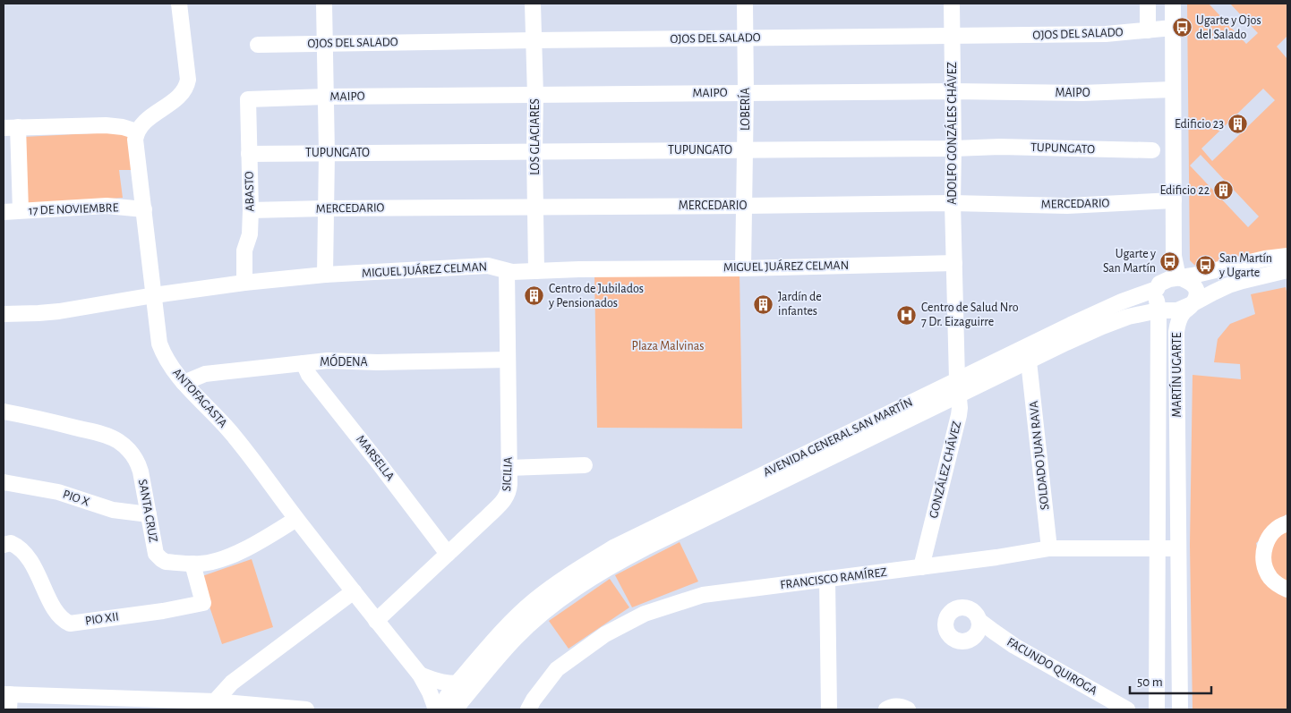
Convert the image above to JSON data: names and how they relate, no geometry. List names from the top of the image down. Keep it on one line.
{"streets":{"street":["OJOS DEL SALADO","MAIPO","LOBERÍA","ADOLFO GONZÁLES CHÁVEZ","LOS GLACIARES","TUPUNGATO","ABASTO","MERCEDARIO","17 DE NOVIEMBRE","MIGUEL JUÁREZ CELMAN","MÓDENA","MARTÍN UGARTE","ANTOFAGASTA","AVENIDA GENERAL SAN MARTÍN","SOLDADO JUAN RAVA","MARSELLA","GONZÁLEZ CHÁVEZ","SICILIA","PIO X","SANTA CRUZ","FRANCISCO RAMÍREZ","PIO XII","FACUNDO QUIROGA"]},"crossings":[["OJOS DEL SALADO","LOBERÍA"],["OJOS DEL SALADO","ADOLFO GONZÁLES CHÁVEZ"],["OJOS DEL SALADO","LOS GLACIARES"],["MAIPO","LOBERÍA"],["MAIPO","ADOLFO GONZÁLES CHÁVEZ"],["MAIPO","LOS GLACIARES"],["MAIPO","ABASTO"],["LOBERÍA","TUPUNGATO"],["LOBERÍA","MERCEDARIO"],["LOBERÍA","MIGUEL JUÁREZ CELMAN"],["ADOLFO GONZÁLES CHÁVEZ","TUPUNGATO"],["ADOLFO GONZÁLES CHÁVEZ","MERCEDARIO"],["ADOLFO GONZÁLES CHÁVEZ","MIGUEL JUÁREZ CELMAN"],["ADOLFO GONZÁLES CHÁVEZ","GONZÁLEZ CHÁVEZ"],["LOS GLACIARES","TUPUNGATO"],["LOS GLACIARES","MERCEDARIO"],["LOS GLACIARES","MIGUEL JUÁREZ CELMAN"],["TUPUNGATO","ABASTO"],["ABASTO","MERCEDARIO"],["ABASTO","MIGUEL JUÁREZ CELMAN"],["17 DE NOVIEMBRE","ANTOFAGASTA"],["MIGUEL JUÁREZ CELMAN","ANTOFAGASTA"],["MIGUEL JUÁREZ CELMAN","GONZÁLEZ CHÁVEZ"],["MIGUEL JUÁREZ CELMAN","SICILIA"],["MÓDENA","ANTOFAGASTA"],["MÓDENA","MARSELLA"],["MÓDENA","SICILIA"],["MARTÍN UGARTE","AVENIDA GENERAL SAN MARTÍN"],["MARTÍN UGARTE","FRANCISCO RAMÍREZ"],["ANTOFAGASTA","SICILIA"],["ANTOFAGASTA","SANTA CRUZ"],["AVENIDA GENERAL SAN MARTÍN","SOLDADO JUAN RAVA"],["AVENIDA GENERAL SAN MARTÍN","GONZÁLEZ CHÁVEZ"],["SOLDADO JUAN RAVA","FRANCISCO RAMÍREZ"],["MARSELLA","SICILIA"],["GONZÁLEZ CHÁVEZ","FRANCISCO RAMÍREZ"],["PIO X","SANTA CRUZ"],["SANTA CRUZ","PIO XII"]],"parks":["Plaza Malvinas"],"places":{"bus stop":["Ugarte y Ojos del Salado","Ugarte y San Martín","San Martín y Ugarte"],"building":["Edificio 23","Edificio 22","Centro de Jubilados y Pensionados","Jardín de infantes"],"hospital":["Centro de Salud Nro 7 Dr. Eizaguirre"]},"scale_bar":"50 m"}
